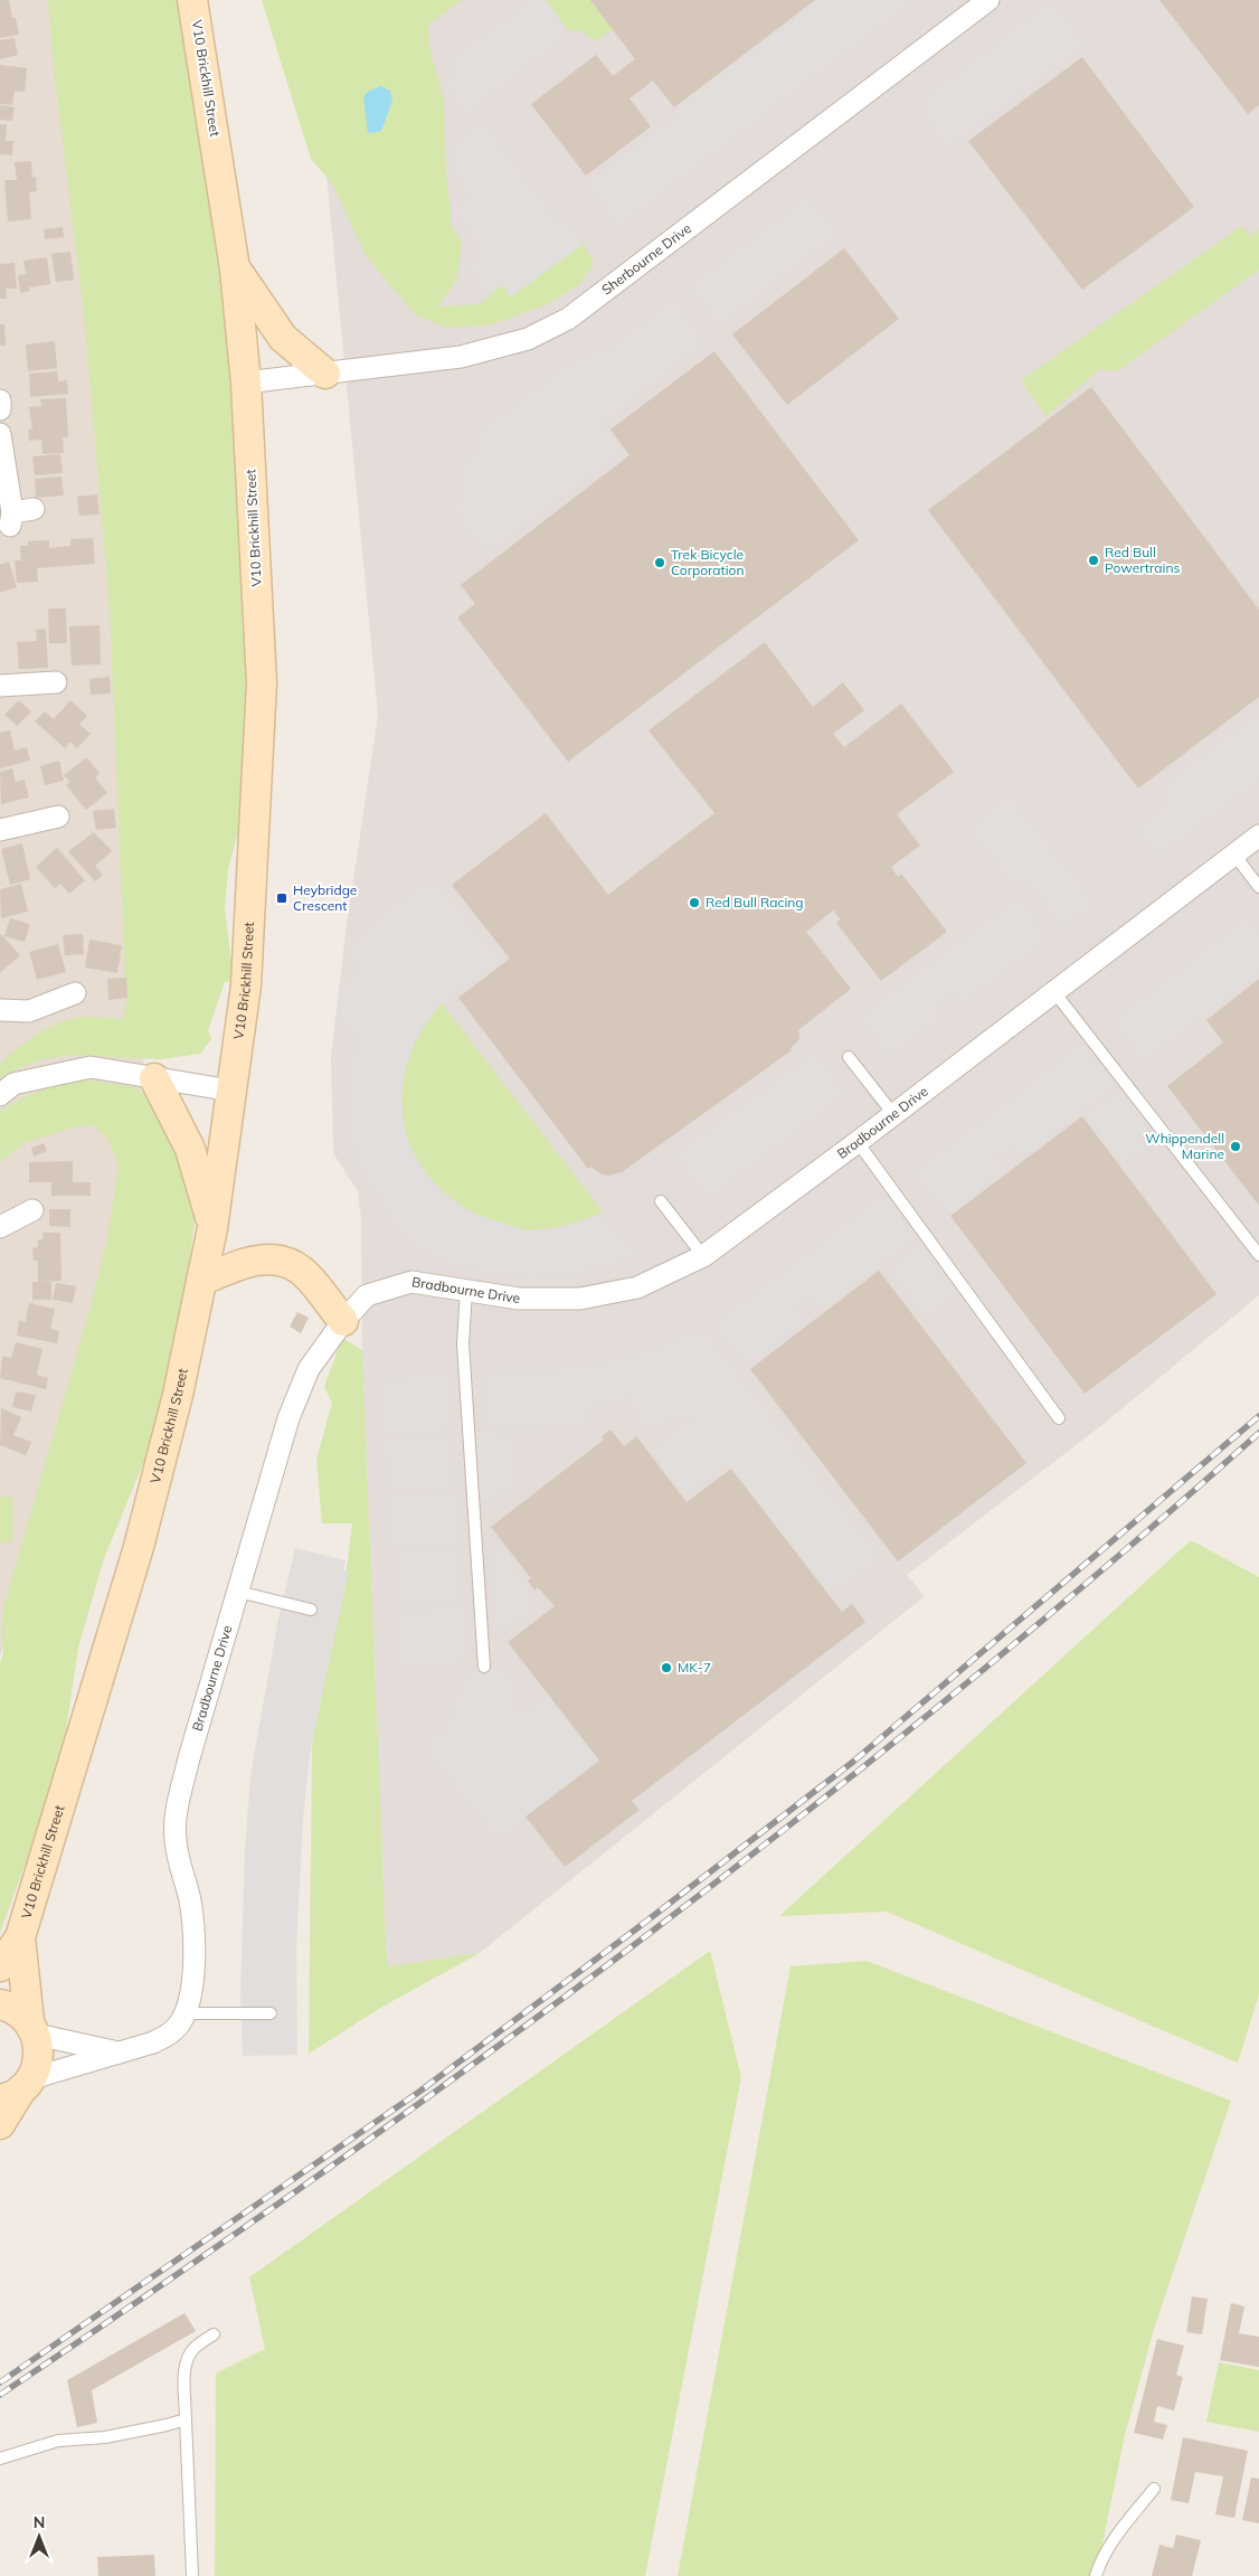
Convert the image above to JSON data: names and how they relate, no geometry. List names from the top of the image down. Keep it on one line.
{"streets":{"street":["V10 Brickhill Street","Sherbourne Drive","Bradbourne Drive"]},"crossings":[["V10 Brickhill Street","Sherbourne Drive"],["V10 Brickhill Street","Bradbourne Drive"]],"places":{"other":["Red Bull Powertrains","Trek Bicycle Corporation","Red Bull Racing","Whippendell Marine","MK-7"],"transit":["Heybridge Crescent"]},"north":"top"}
